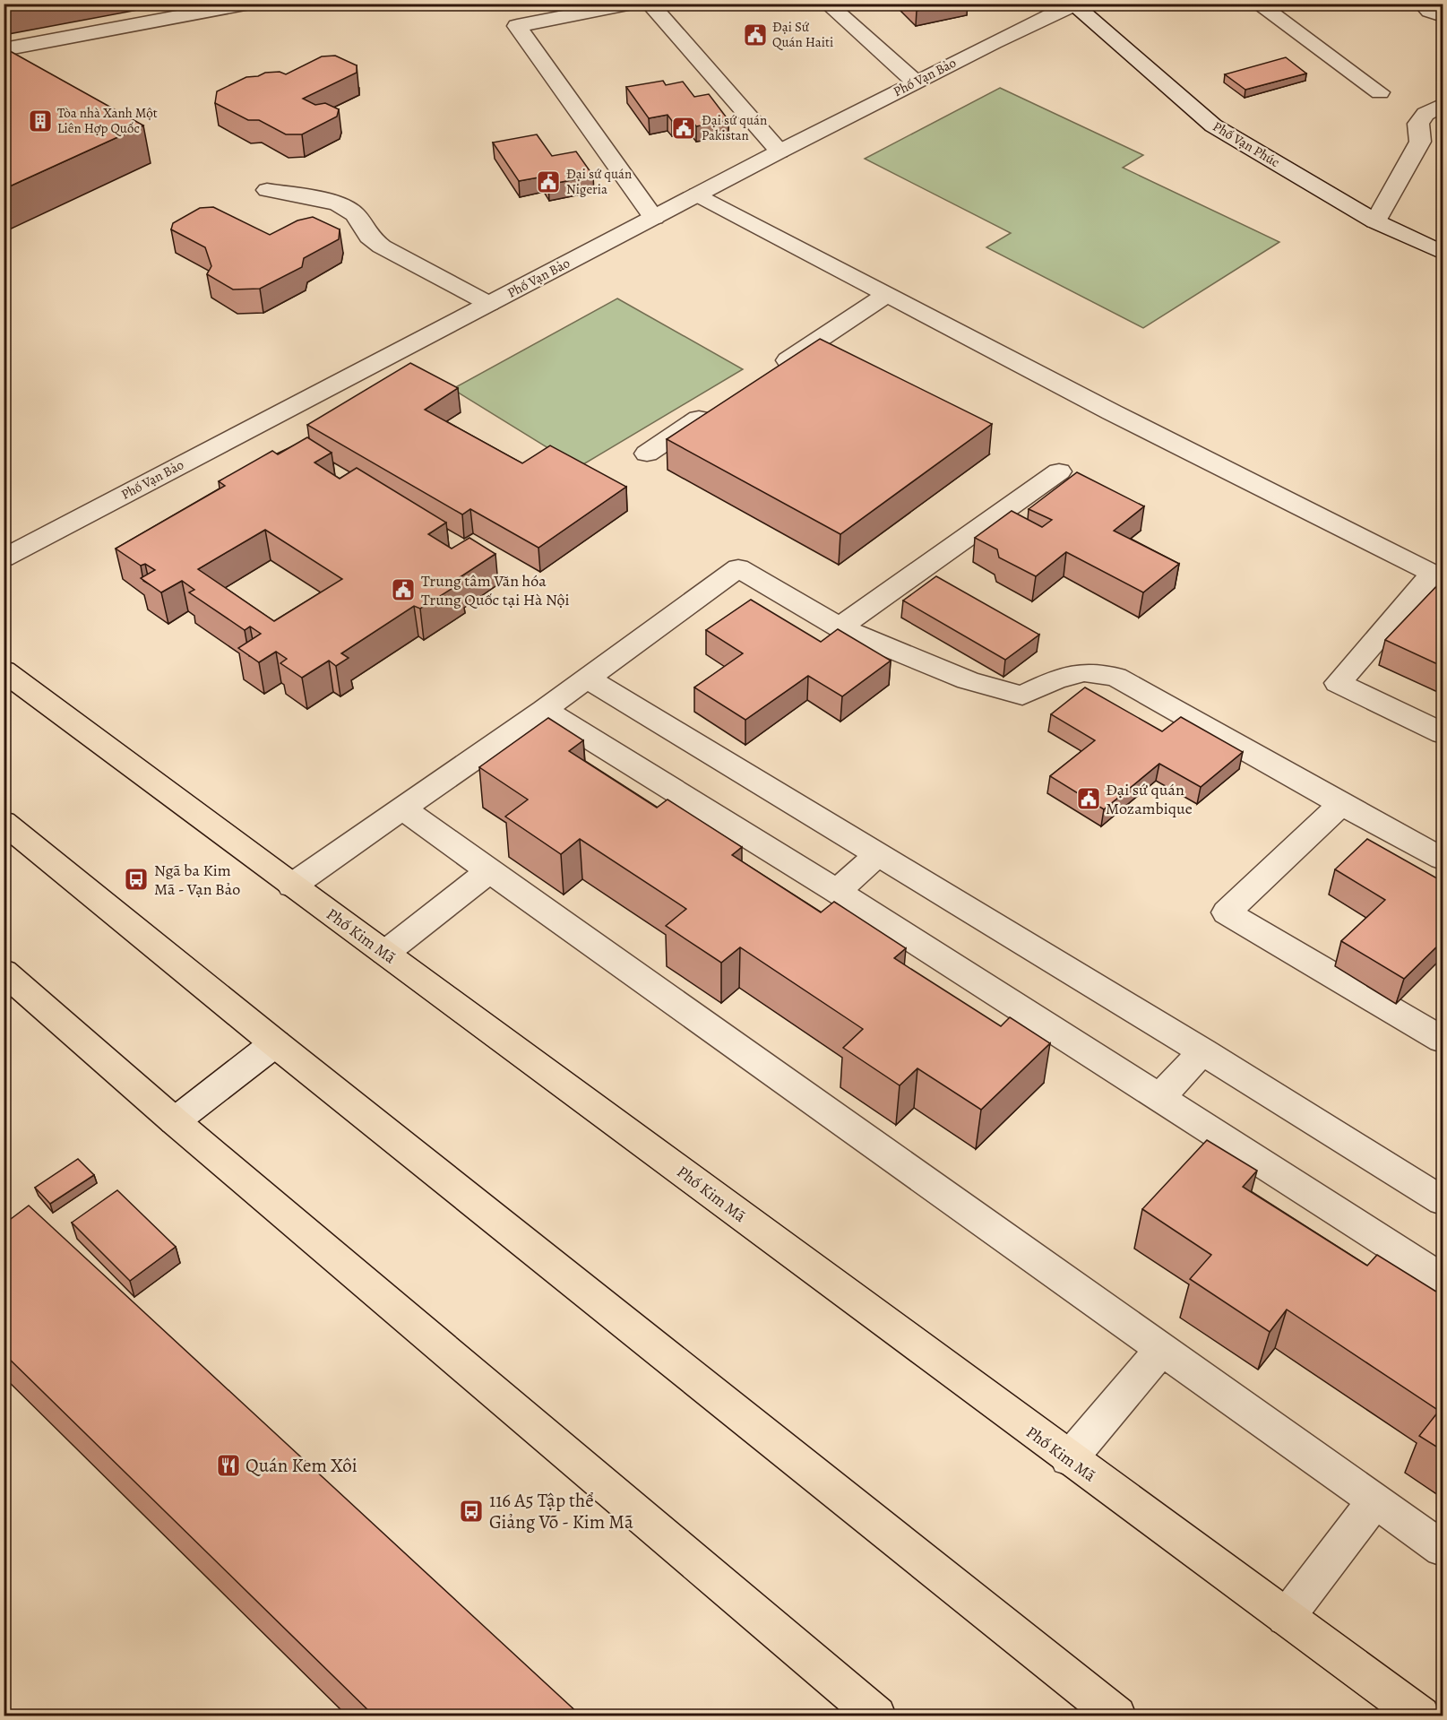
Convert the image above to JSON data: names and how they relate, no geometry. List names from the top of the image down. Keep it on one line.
{"streets":{"main road":["Phố Kim Mã"],"street":["Phố Vạn Bảo","Phố Vạn Phúc"]},"crossings":[["Phố Vạn Bảo","Phố Vạn Phúc"]],"places":{"public building":["Đại Sứ Quán Haiti","Đại sứ quán Pakistan","Đại sứ quán Nigeria","Trung tâm Văn hóa Trung Quốc tại Hà Nội","Đại sứ quán Mozambique"],"building":["Tòa nhà Xanh Một Liên Hợp Quốc"],"bus stop":["Ngã ba Kim Mã - Vạn Bảo","116 A5 Tập thể Giảng Võ - Kim Mã"],"restaurant":["Quán Kem Xôi"]}}
